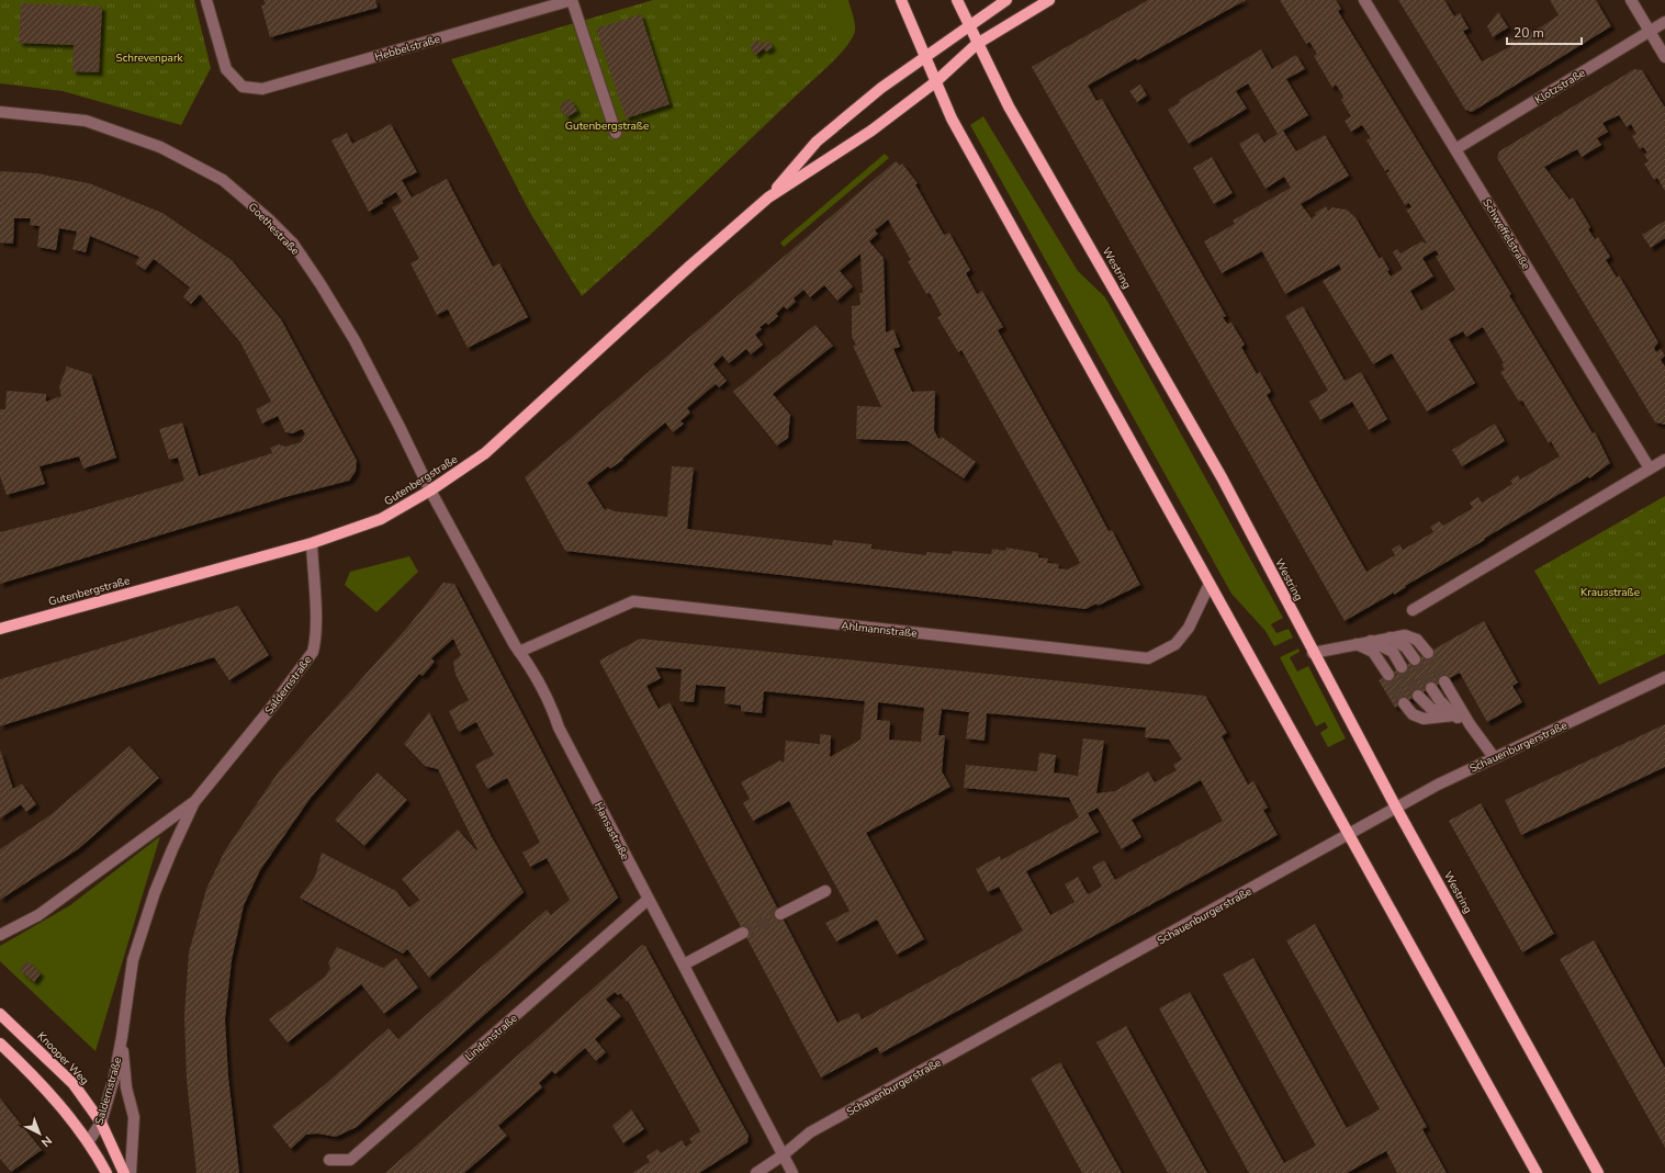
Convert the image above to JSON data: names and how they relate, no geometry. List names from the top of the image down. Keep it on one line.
{"streets":{"main road":["Westring","Gutenbergstraße","Knooper Weg"],"street":["Hebbelstraße","Klotzstraße","Goethestraße","Schweffelstraße","Ahlmannstraße","Saldernstraße","Schauenburgerstraße","Hansastraße","Lindenstraße"]},"crossings":[["Klotzstraße","Schweffelstraße"],["Goethestraße","Gutenbergstraße"],["Goethestraße","Hansastraße"],["Westring","Gutenbergstraße"],["Westring","Schauenburgerstraße"],["Gutenbergstraße","Saldernstraße"],["Gutenbergstraße","Hansastraße"],["Ahlmannstraße","Hansastraße"],["Saldernstraße","Knooper Weg"],["Schauenburgerstraße","Hansastraße"],["Hansastraße","Lindenstraße"]],"parks":["Schrevenpark","Gutenbergstraße","Krausstraße"],"scale_bar":"20 m","north":"bottom right"}
